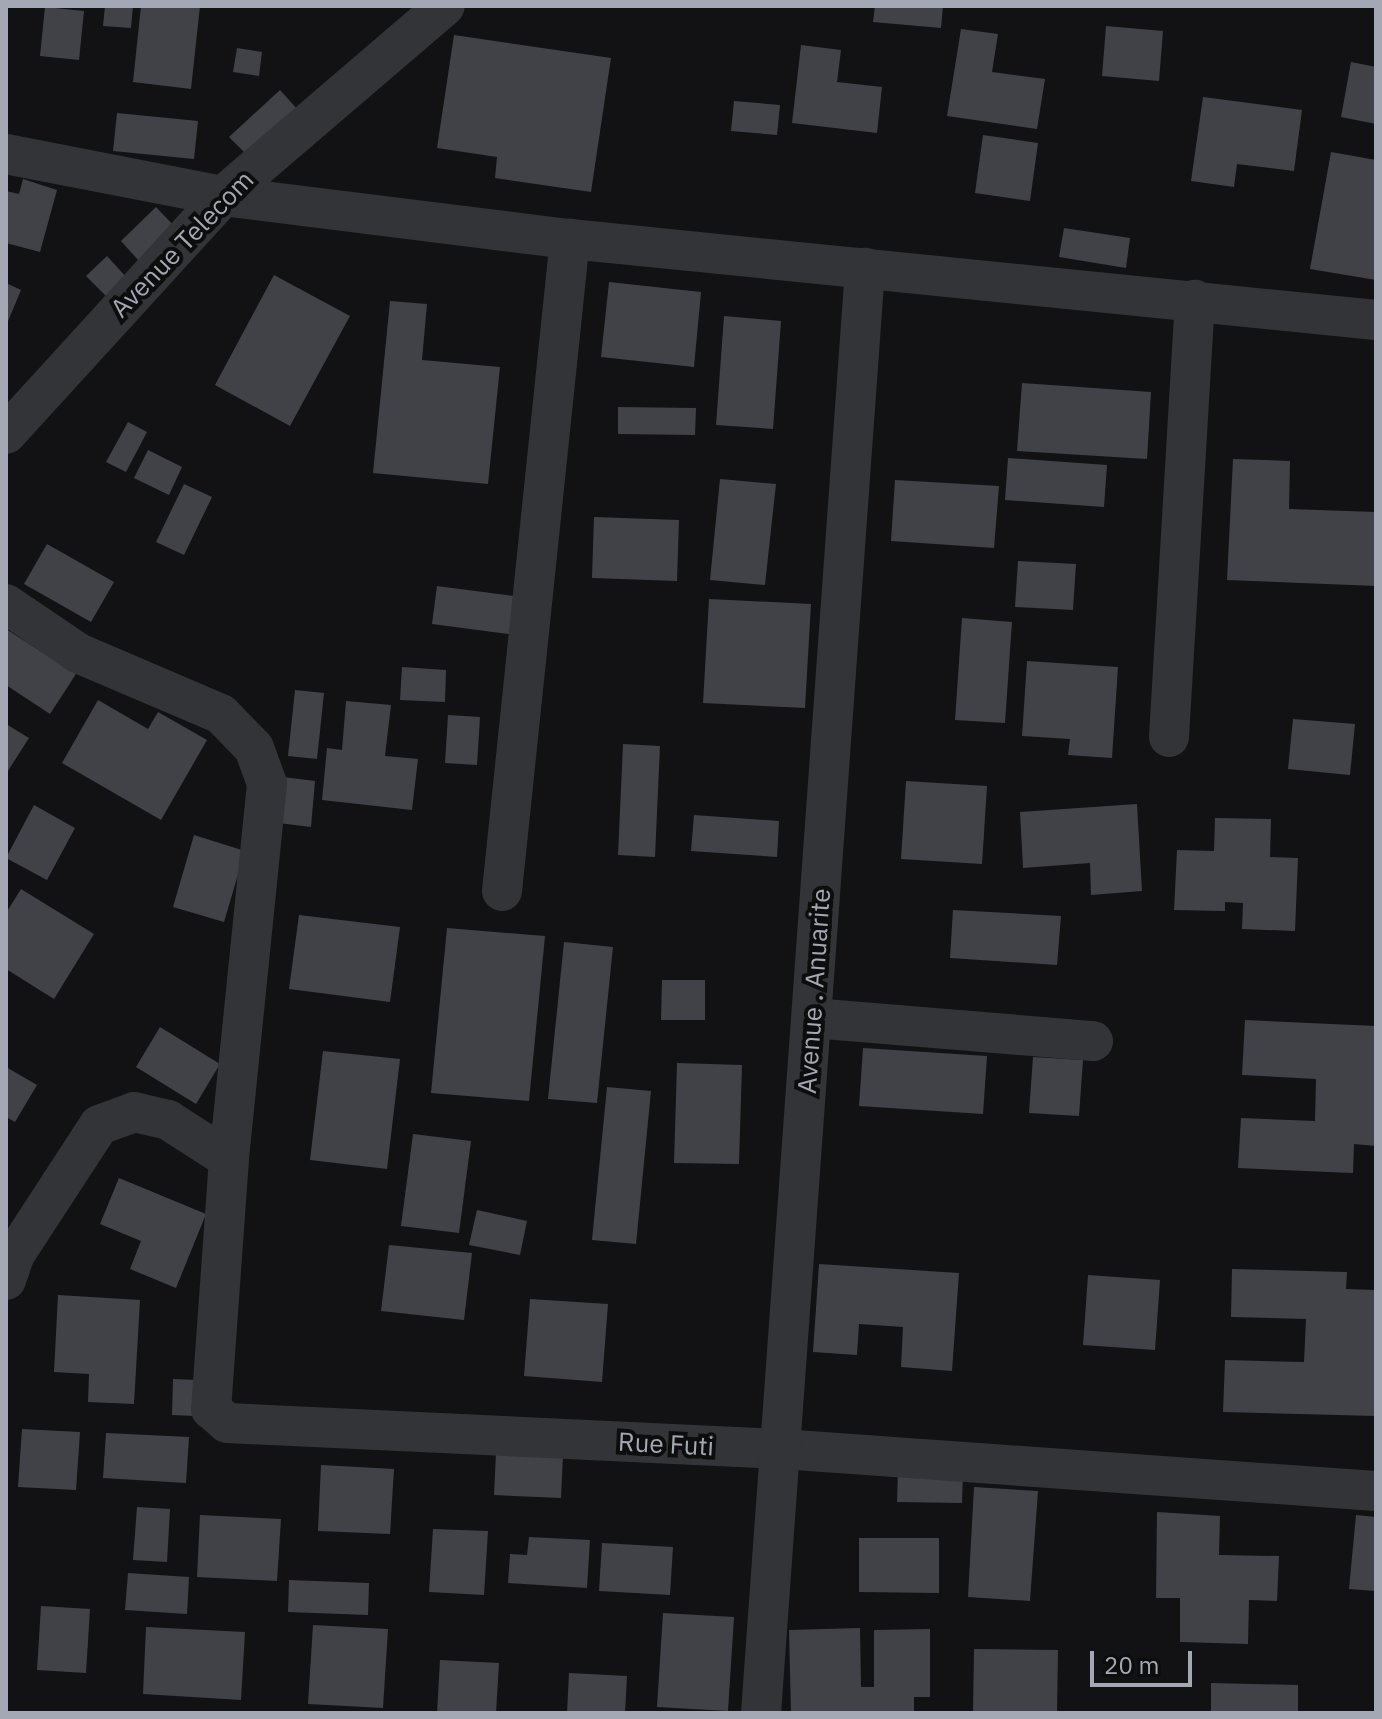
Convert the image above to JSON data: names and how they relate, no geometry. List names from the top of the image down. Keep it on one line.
{"streets":{"street":["Avenue Telecom","Avenue . Anuarite","Rue Futi"]},"crossings":[["Avenue . Anuarite","Rue Futi"]],"scale_bar":"20 m"}
